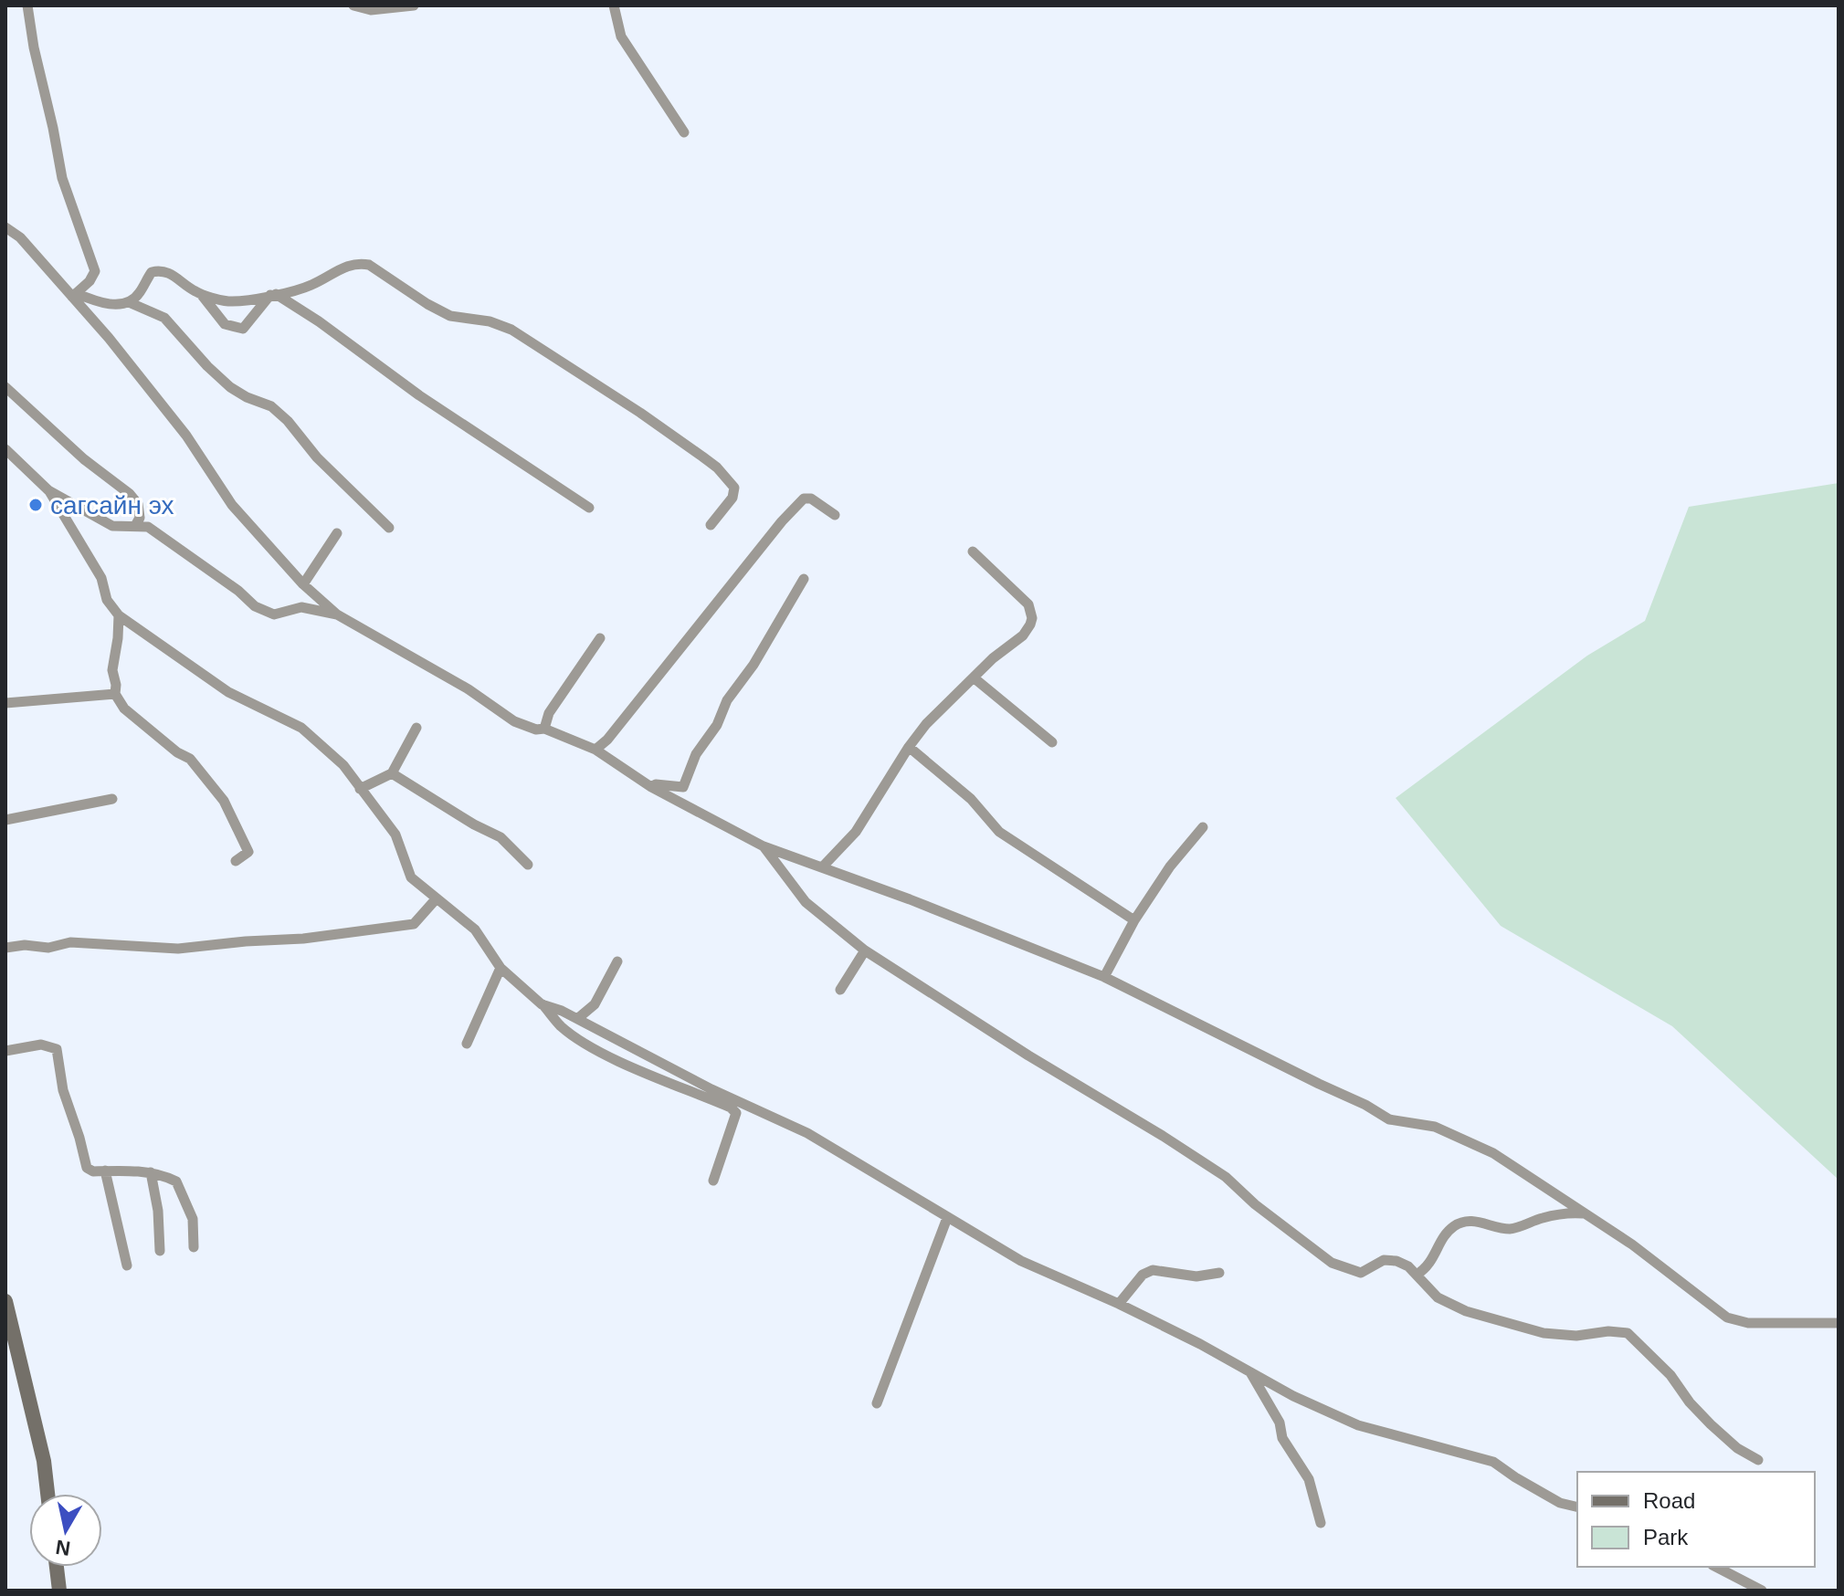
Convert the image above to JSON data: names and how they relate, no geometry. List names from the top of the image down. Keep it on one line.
{"places":["сагсайн эх"],"legend":["Road","Park"],"north":"bottom"}
